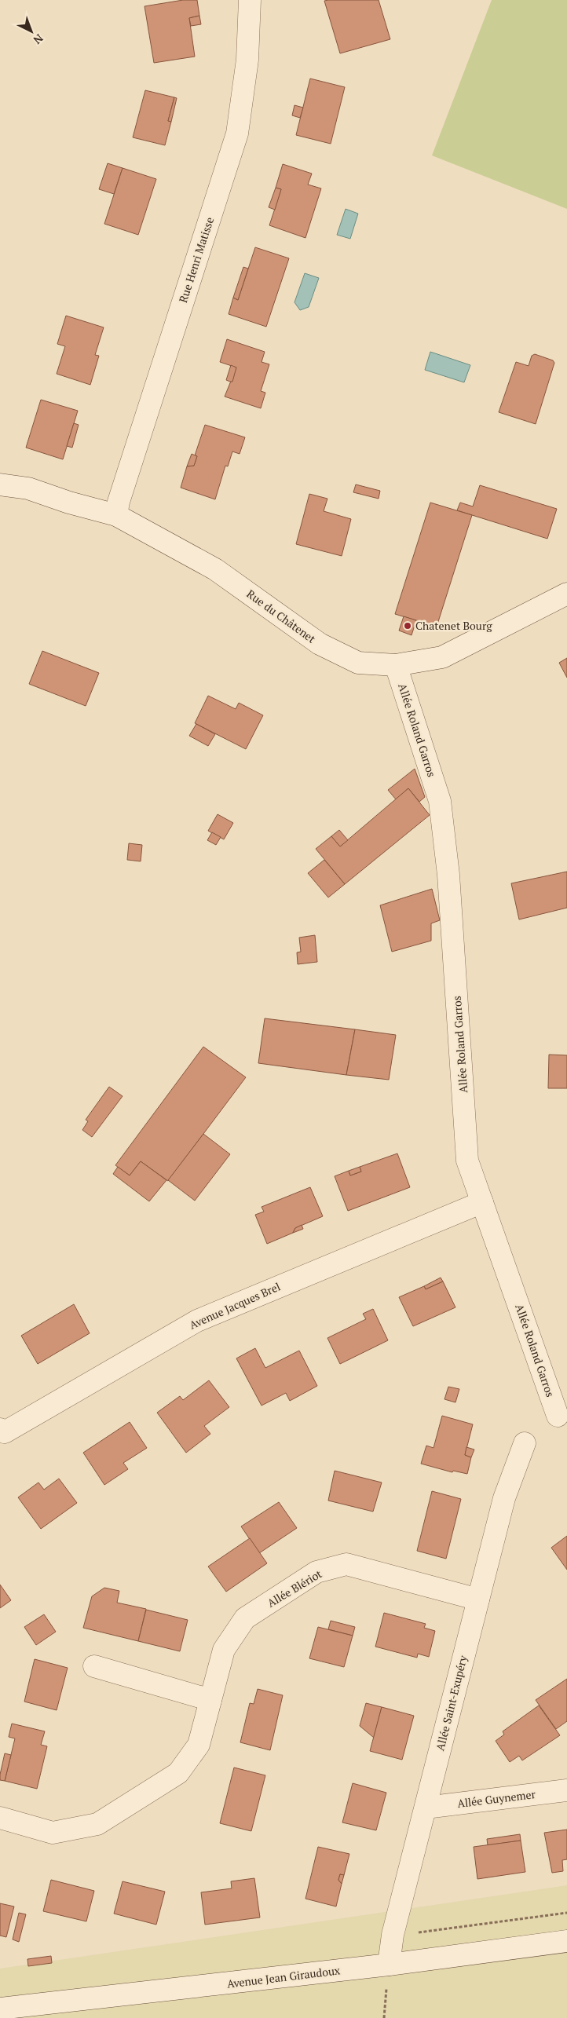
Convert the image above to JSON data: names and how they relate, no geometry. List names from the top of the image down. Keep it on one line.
{"streets":{"street":["Rue Henri Matisse","Rue du Châtenet","Allée Roland Garros","Avenue Jacques Brel","Allée Blériot","Allée Saint-Exupéry","Allée Guynemer","Avenue Jean Giraudoux"]},"crossings":[["Rue Henri Matisse","Rue du Châtenet"],["Rue du Châtenet","Allée Roland Garros"],["Allée Roland Garros","Avenue Jacques Brel"],["Allée Blériot","Allée Saint-Exupéry"],["Allée Saint-Exupéry","Allée Guynemer"],["Allée Saint-Exupéry","Avenue Jean Giraudoux"]],"places":["Chatenet Bourg"],"north":"bottom right"}
